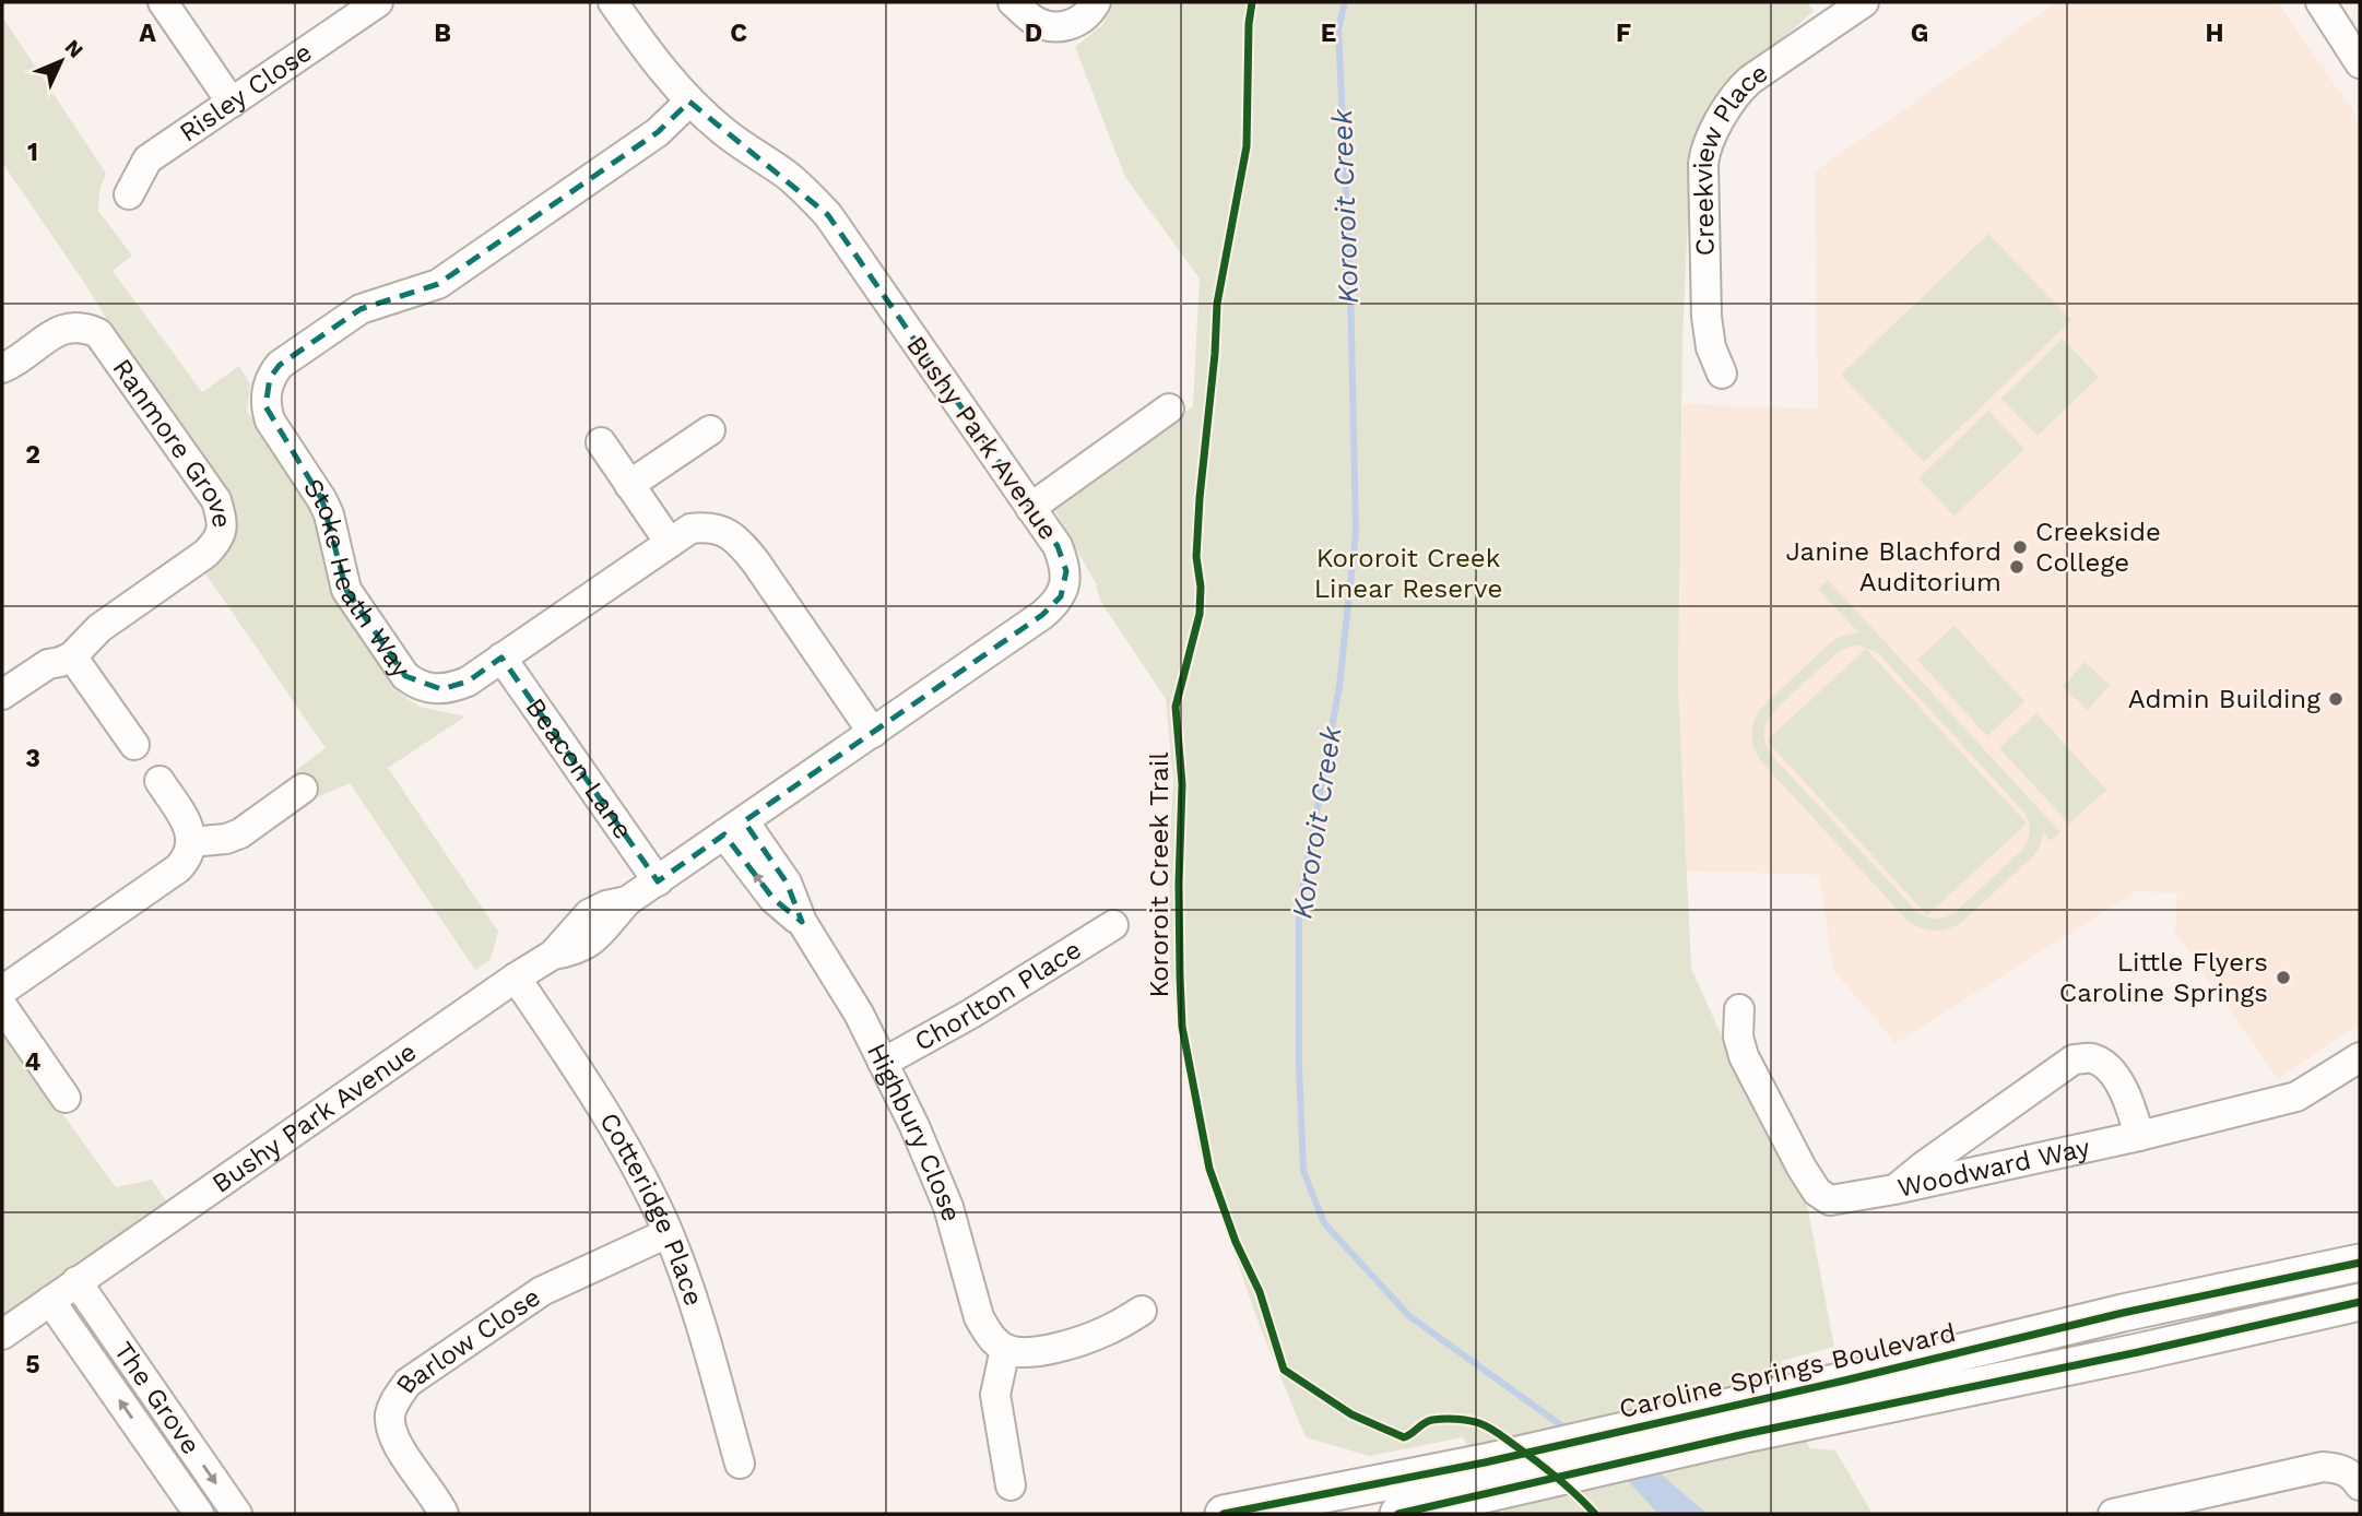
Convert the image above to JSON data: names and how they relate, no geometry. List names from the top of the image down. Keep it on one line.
{"streets":{"main road":["Caroline Springs Boulevard"],"street":["Risley Close","Creekview Place","Bushy Park Avenue","Ranmore Grove","Stoke Heath Way","Beacon Lane","Chorlton Place","Highbury Close","Woodward Way","Cotteridge Place","Barlow Close","The Grove"],"cycle path":["Kororoit Creek Trail"]},"crossings":[["Bushy Park Avenue","Stoke Heath Way"],["Bushy Park Avenue","Beacon Lane"],["Bushy Park Avenue","Highbury Close"],["Bushy Park Avenue","Cotteridge Place"],["Bushy Park Avenue","The Grove"],["Stoke Heath Way","Beacon Lane"],["Chorlton Place","Highbury Close"],["Cotteridge Place","Barlow Close"]],"water":["Kororoit Creek"],"parks":["Kororoit Creek Linear Reserve"],"places":["Creekside College","Janine Blachford Auditorium","Admin Building","Little Flyers Caroline Springs"],"north":"top right","grid":{"columns":["A","B","C","D","E","F","G","H"],"rows":["1","2","3","4","5"]}}
